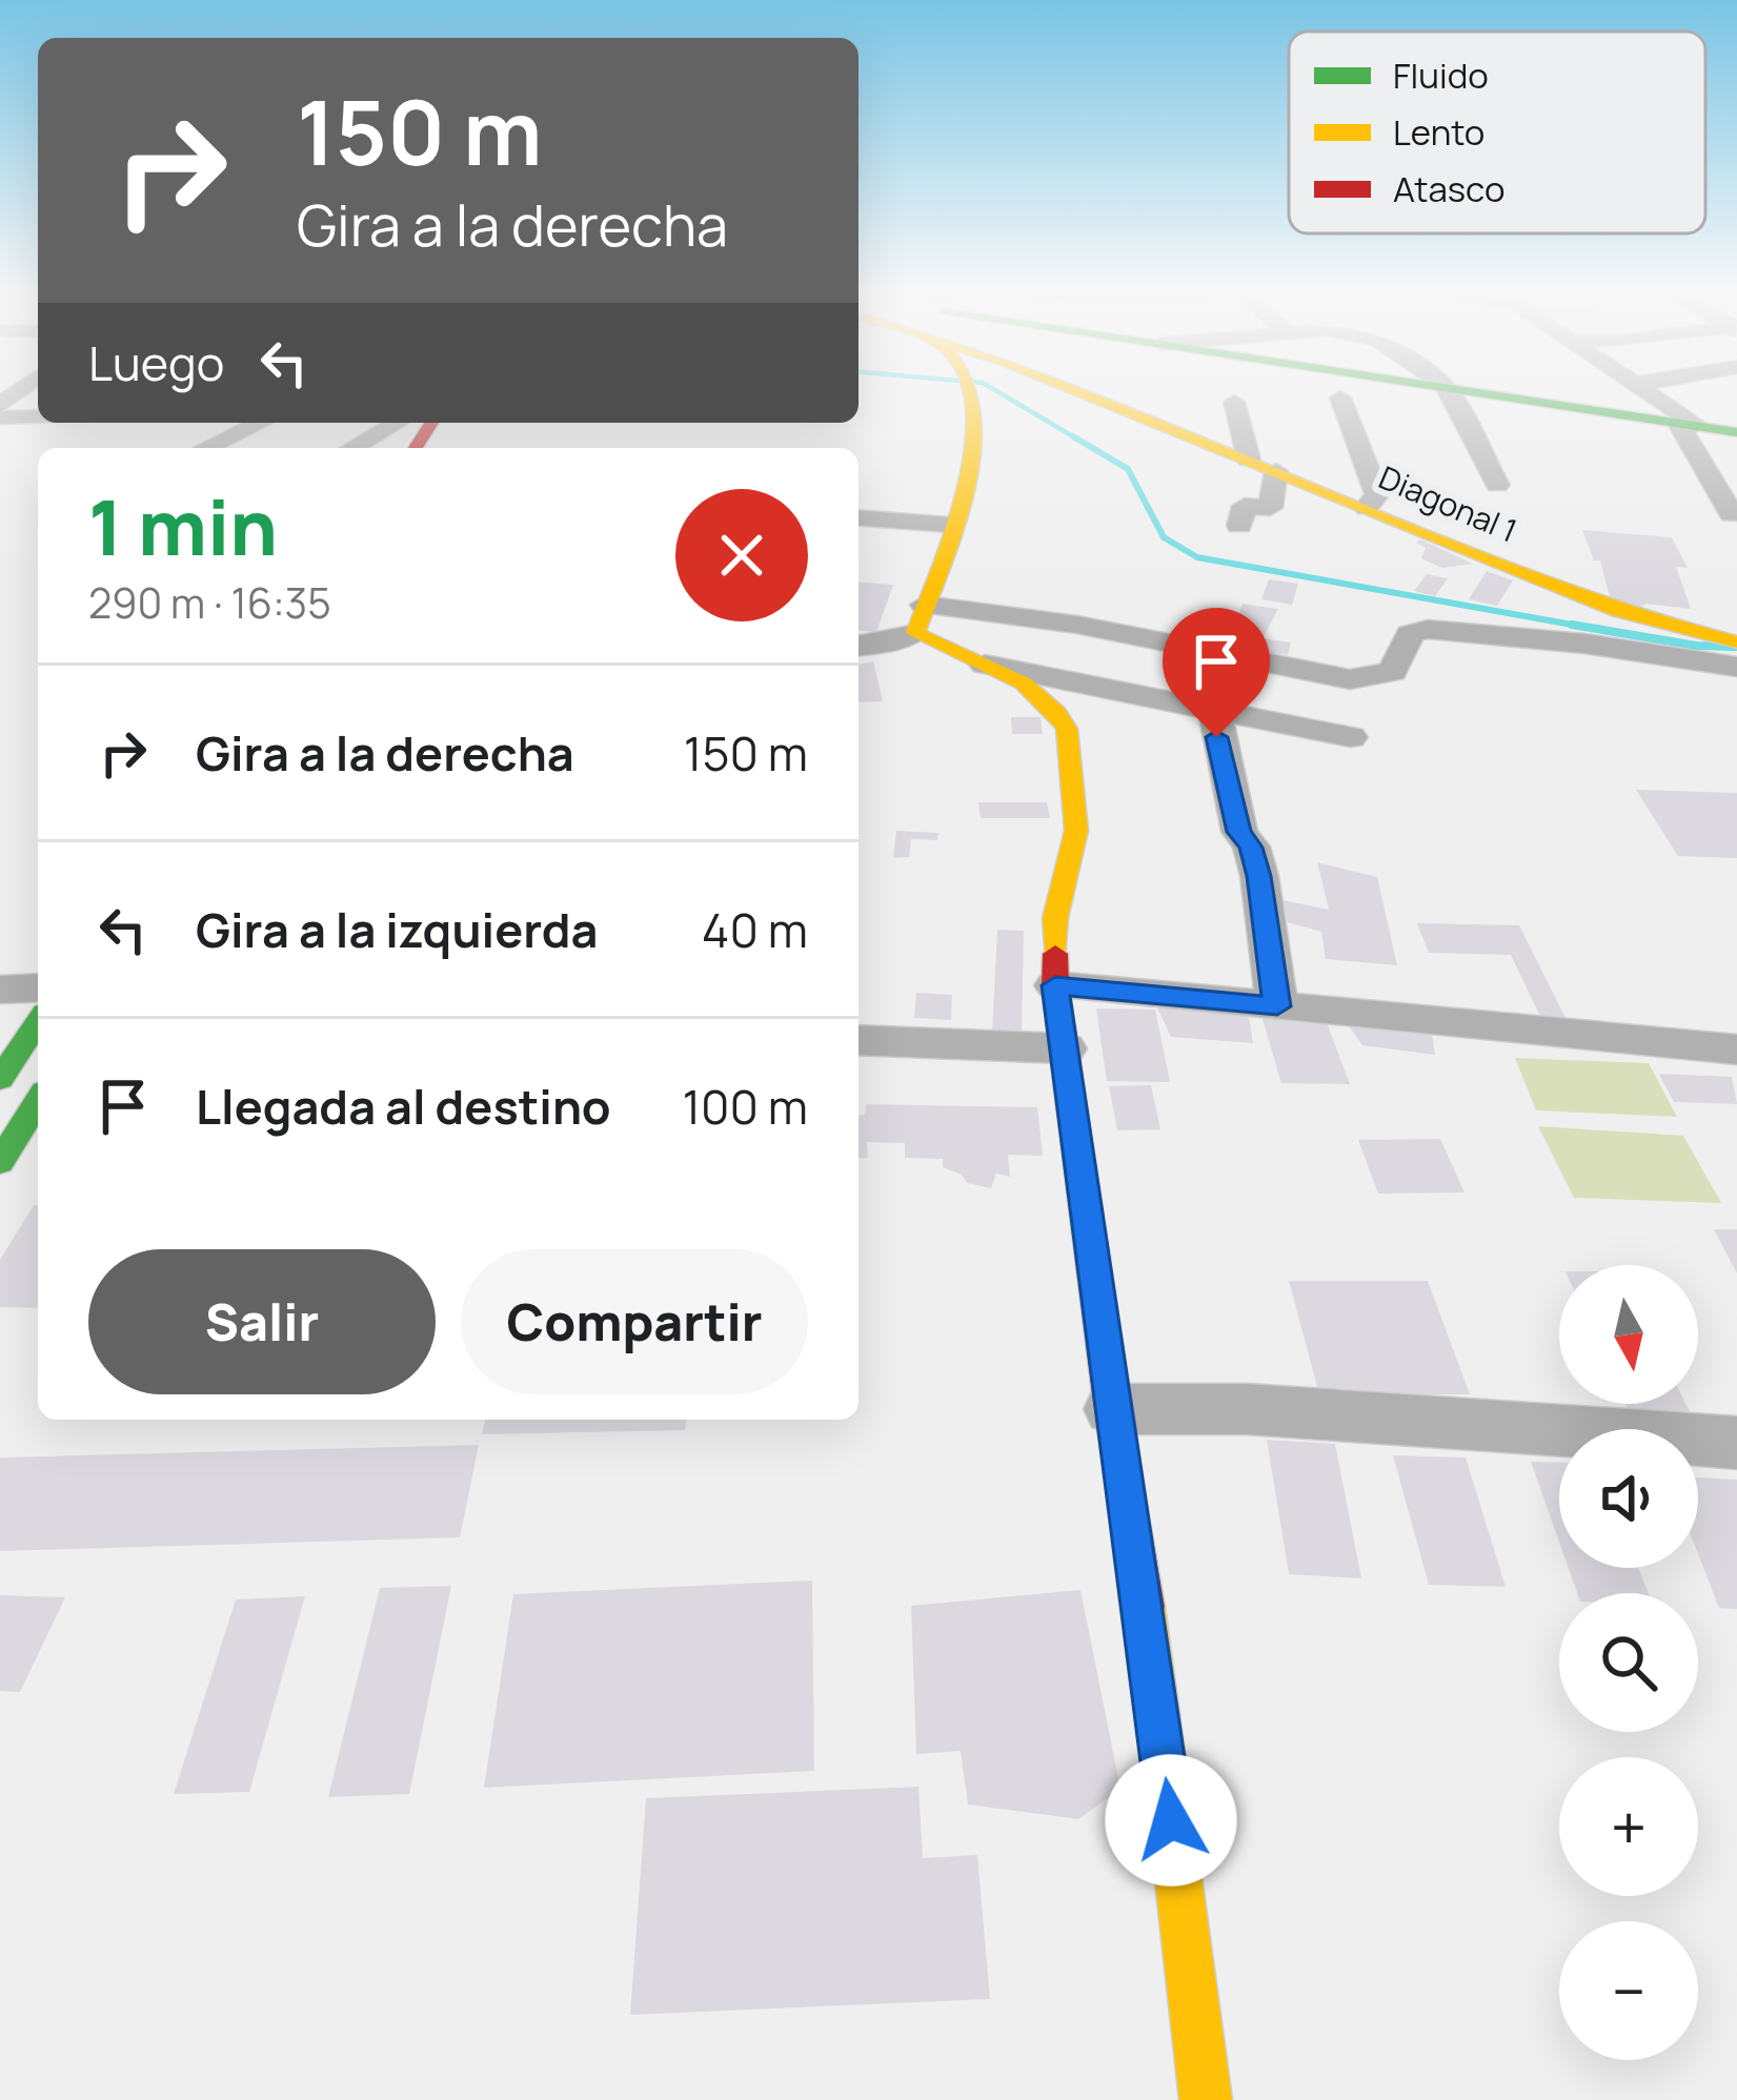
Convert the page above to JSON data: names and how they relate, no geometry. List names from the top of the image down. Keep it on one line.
{"streets":{"street":["Diagonal 1"]},"legend":["Fluido","Lento","Atasco"],"north":"bottom","page":{"turn":["150 m","Gira a la derecha"],"then":"Luego","heading":["1 min","290 m · 16:35"],"list":[{"name":"Gira a la derecha","value":"150 m"},{"name":"Gira a la izquierda","value":"40 m"},{"name":"Llegada al destino","value":"100 m"}],"buttons":["Salir","Compartir"],"map_buttons":["+","−"]}}
